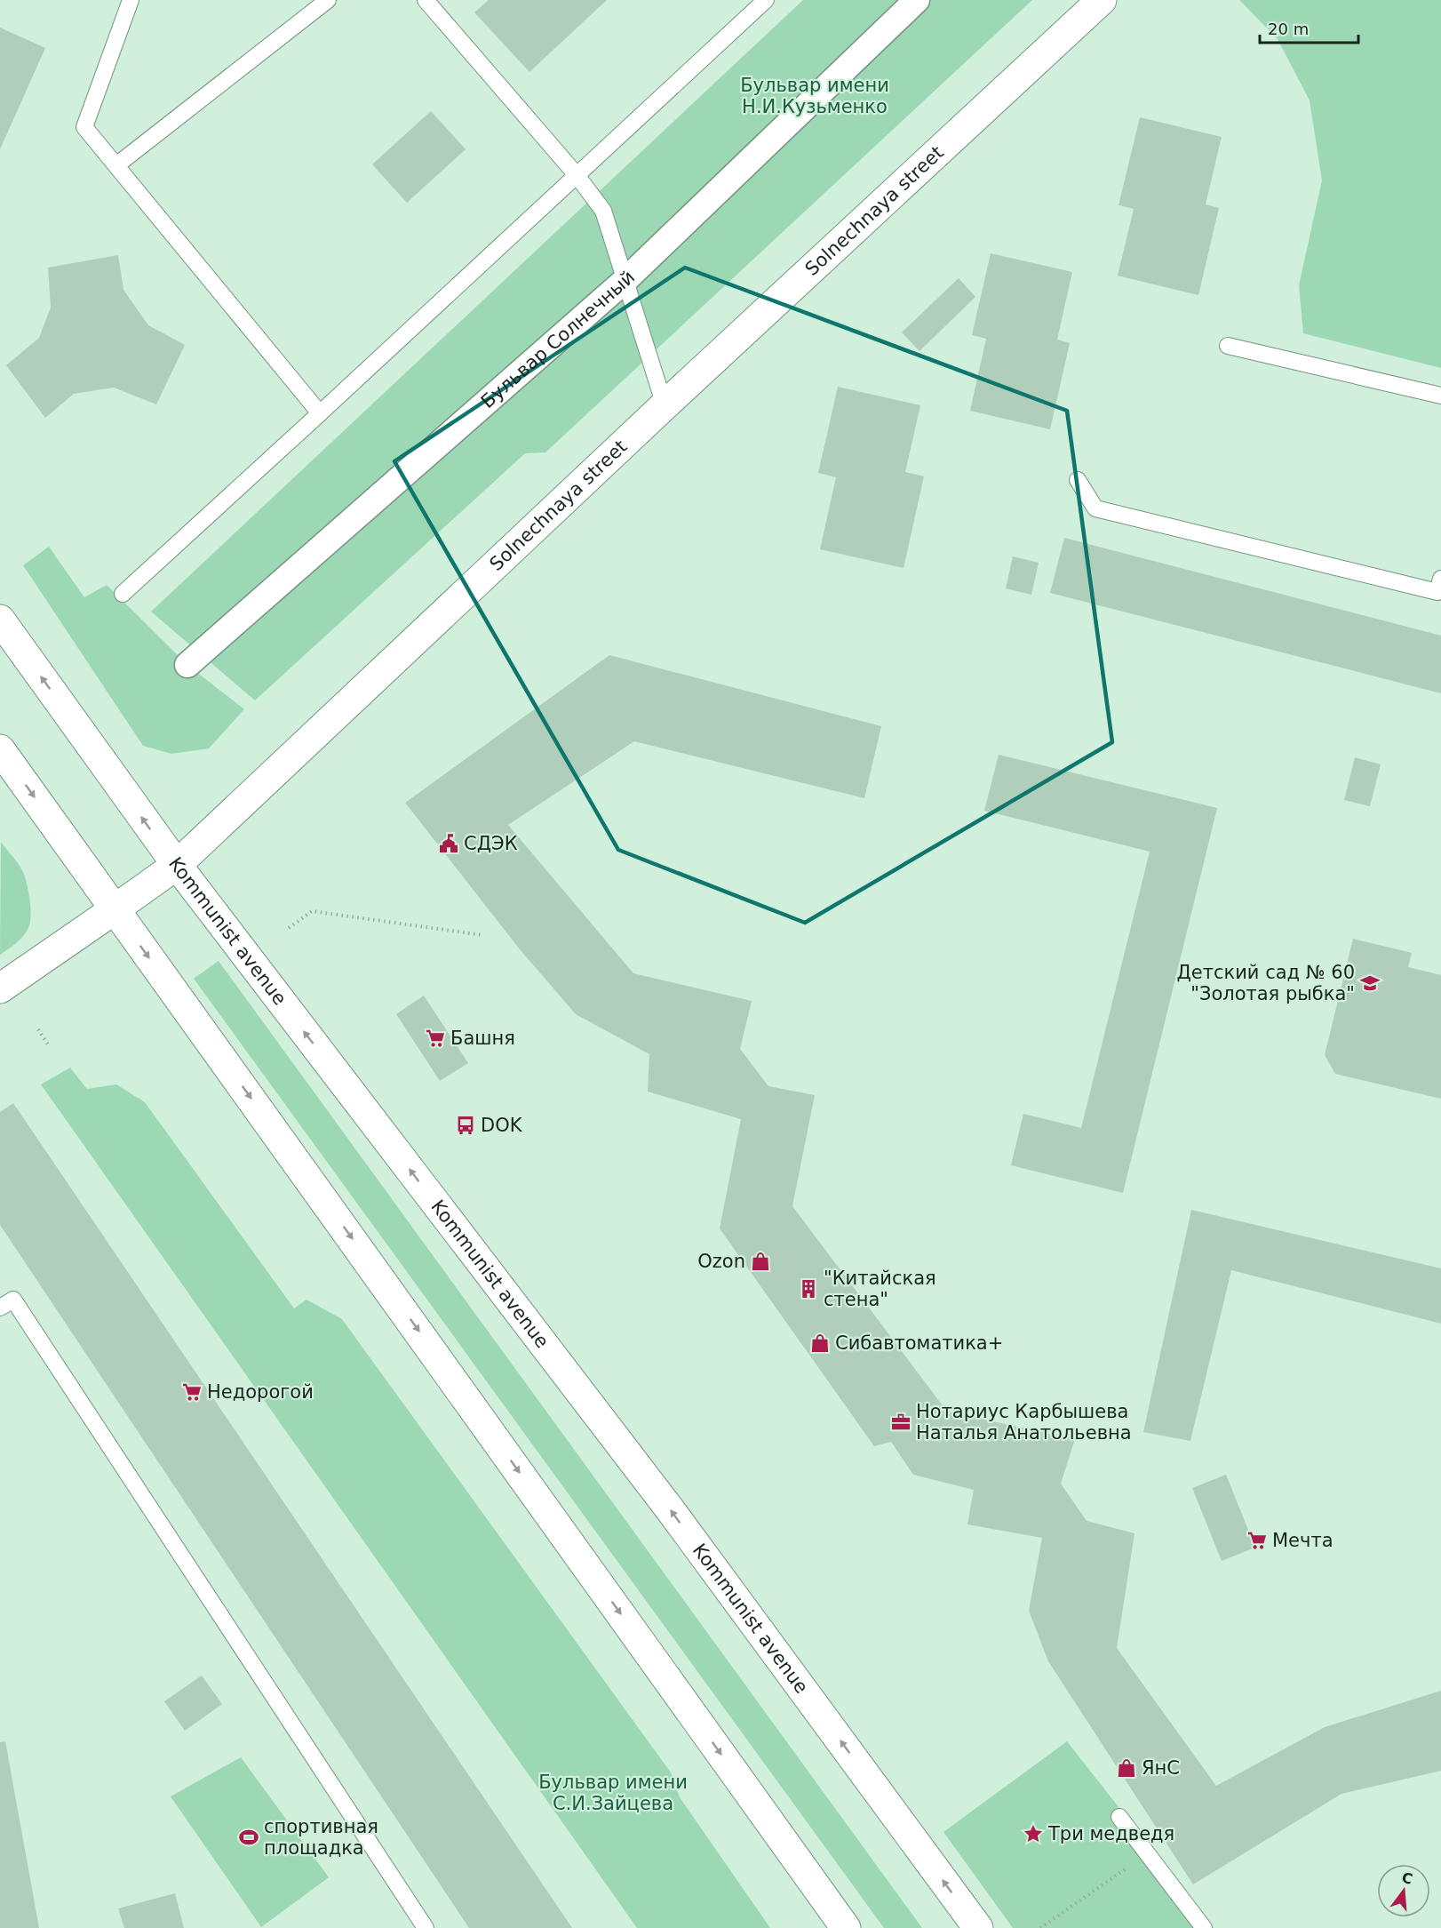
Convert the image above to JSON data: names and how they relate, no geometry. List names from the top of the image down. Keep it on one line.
{"streets":{"main road":["Solnechnaya street","Kommunist avenue"],"street":["Бульвар Солнечный"]},"crossings":[["Solnechnaya street","Kommunist avenue"]],"parks":["Бульвар имени Н.И.Кузьменко","Бульвар имени С.И.Зайцева"],"places":{"public building":["СДЭК"],"school or university":["Детский сад № 60 \"Золотая рыбка\""],"supermarket":["Башня","Недорогой","Мечта"],"bus stop":["DOK"],"shop":["Ozon","Сибавтоматика+","ЯнС"],"building":["\"Китайская стена\""],"office":["Нотариус Карбышева Наталья Анатольевна"],"place":["Три медведя"],"sports":["спортивная площадка"]},"scale_bar":"20 m","north":"top"}
